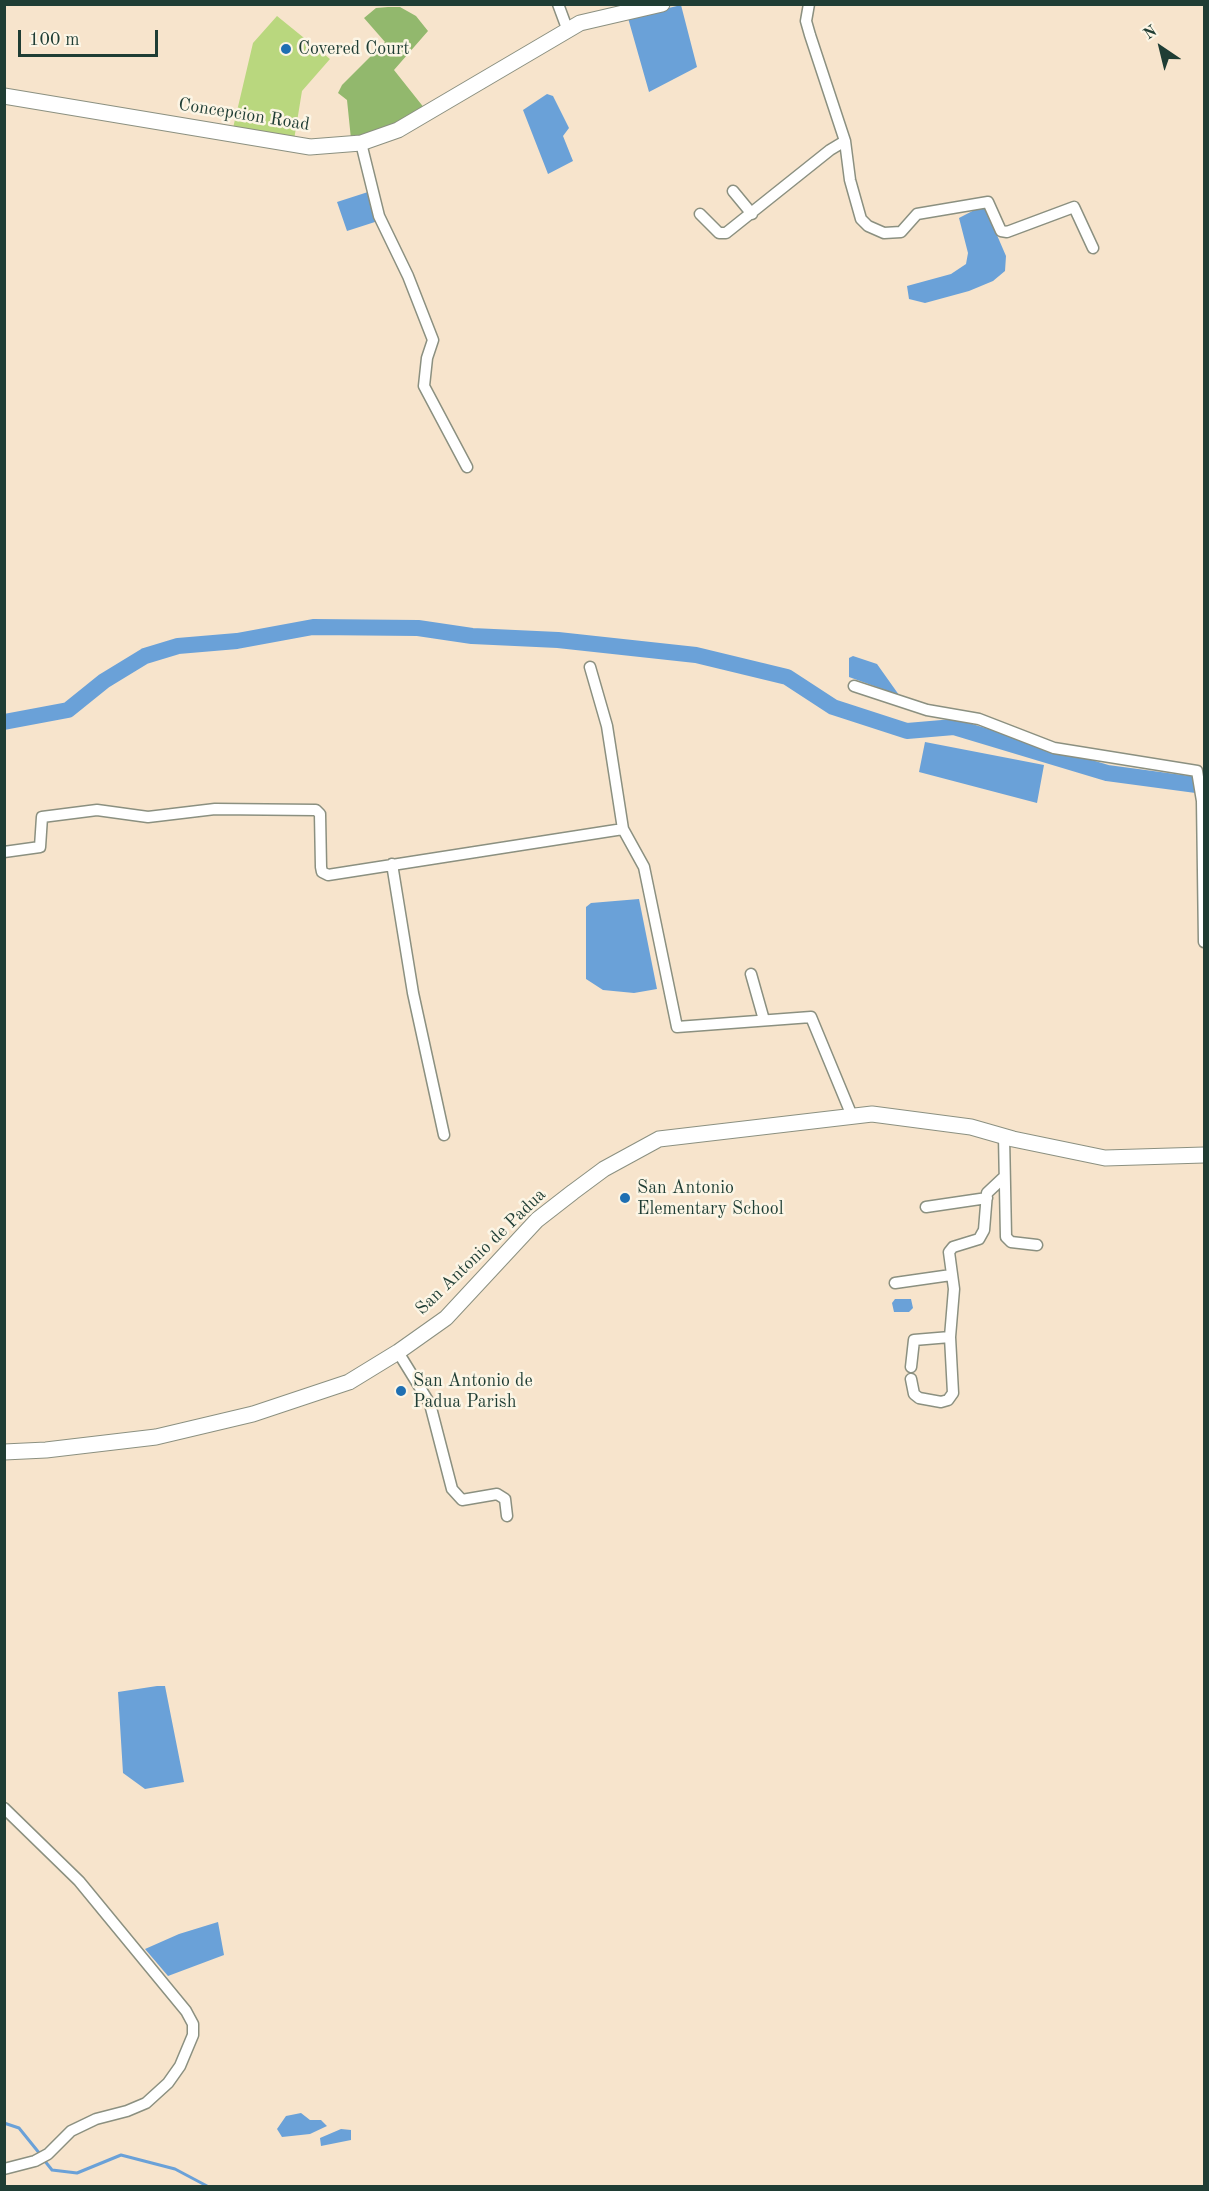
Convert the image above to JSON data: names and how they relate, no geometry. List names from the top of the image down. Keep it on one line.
{"streets":{"street":["Concepcion Road","San Antonio de Padua"]},"places":["Covered Court","San Antonio Elementary School","San Antonio de Padua Parish"],"scale_bar":"100 m","north":"top left"}
